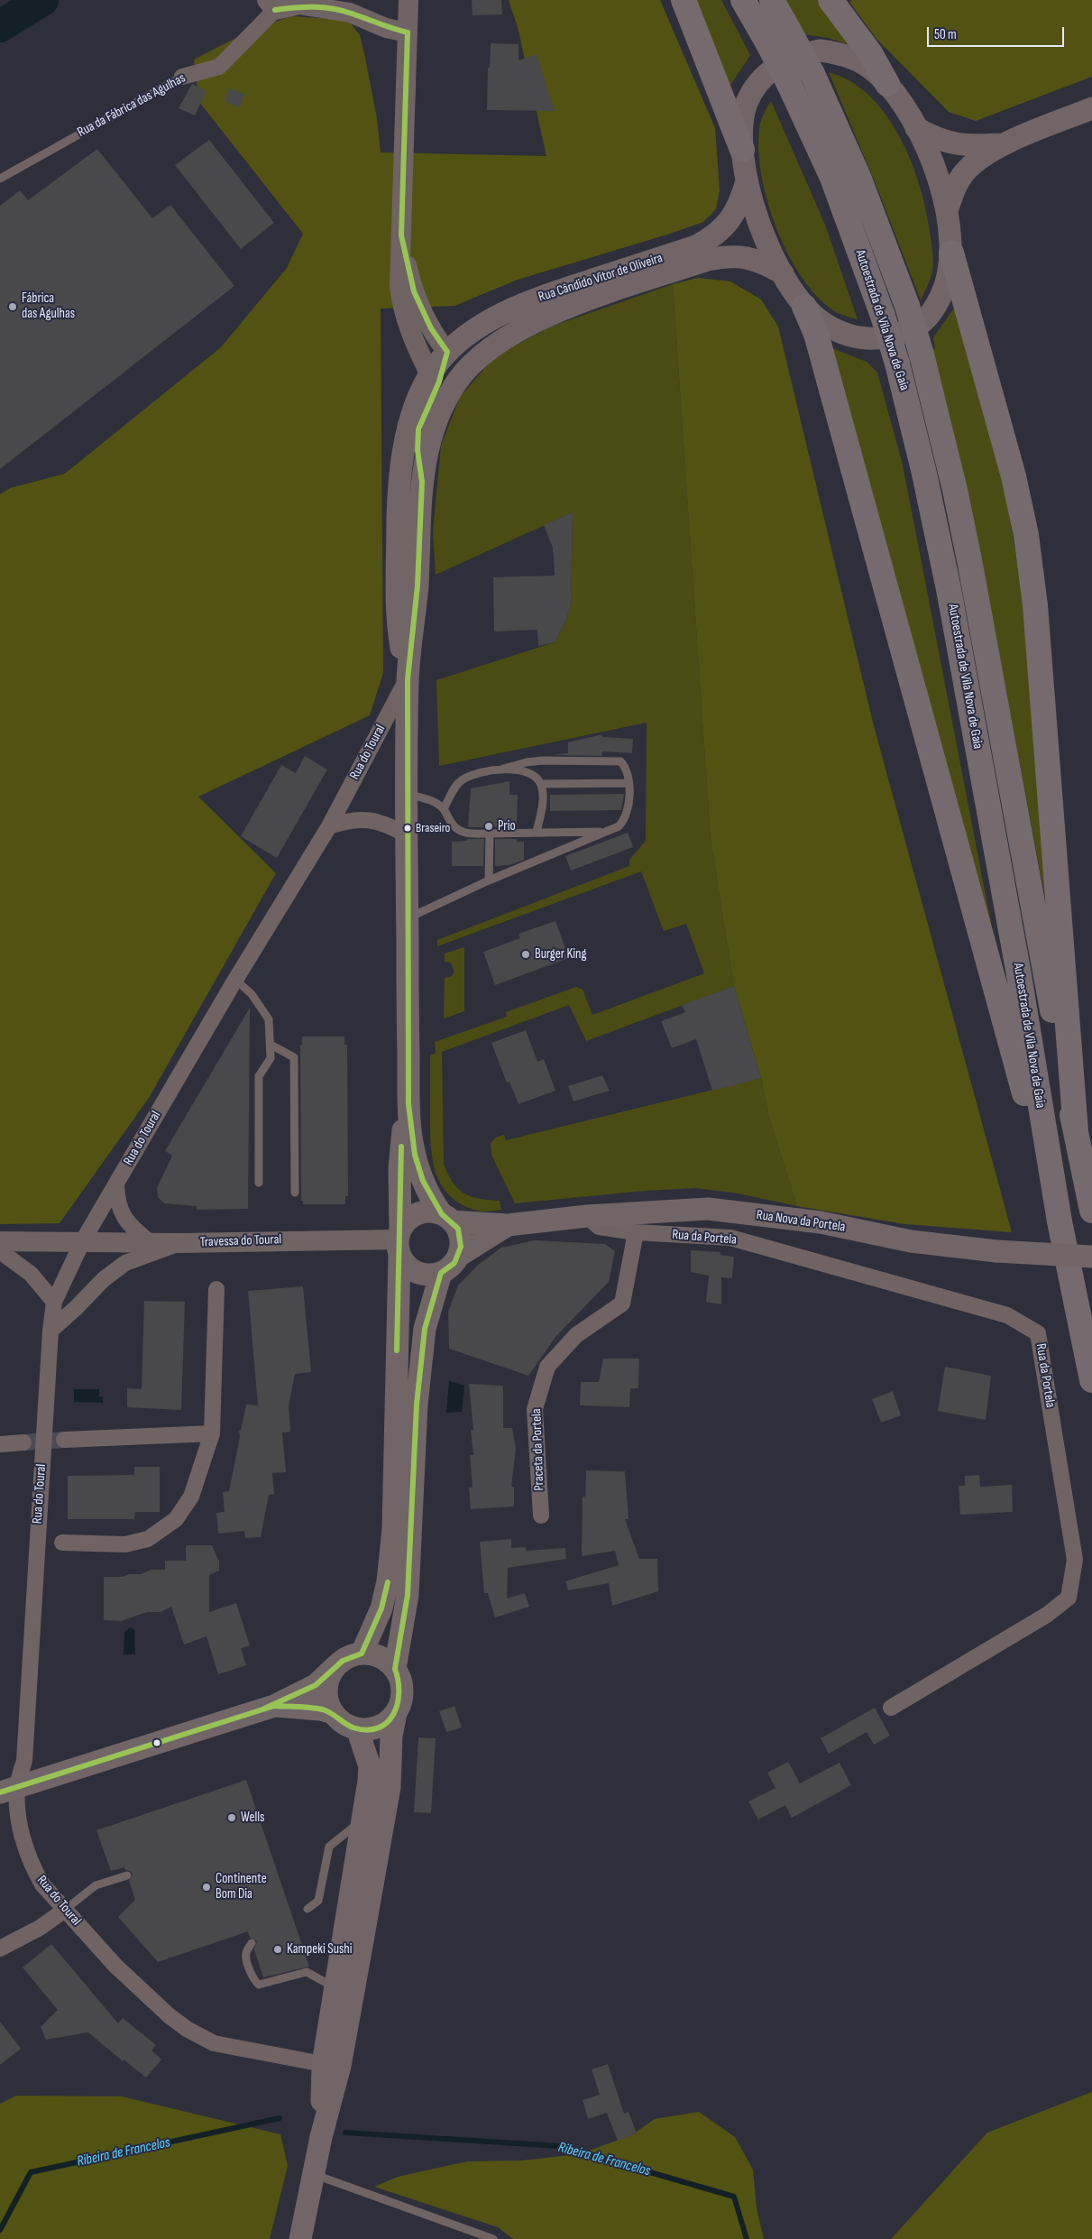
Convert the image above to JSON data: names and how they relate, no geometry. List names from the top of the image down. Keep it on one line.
{"streets":{"highway":["Autoestrada de Vila Nova de Gaia"],"main road":["Rua Cândido Vitor de Oliveira","Rua Nova da Portela"],"street":["Rua da Fábrica das Agulhas","Rua do Toural","Rua da Portela","Travessa do Toural","Praceta da Portela"]},"crossings":[["Rua do Toural","Travessa do Toural"],["Rua Nova da Portela","Rua da Portela"],["Rua Nova da Portela","Travessa do Toural"],["Rua da Portela","Praceta da Portela"]],"water":["Ribeira de Francelos"],"places":["Fábrica das Agulhas","Prio","Braseiro","Burger King","Wells","Continente Bom Dia","Kampeki Sushi"],"scale_bar":"50 m"}
